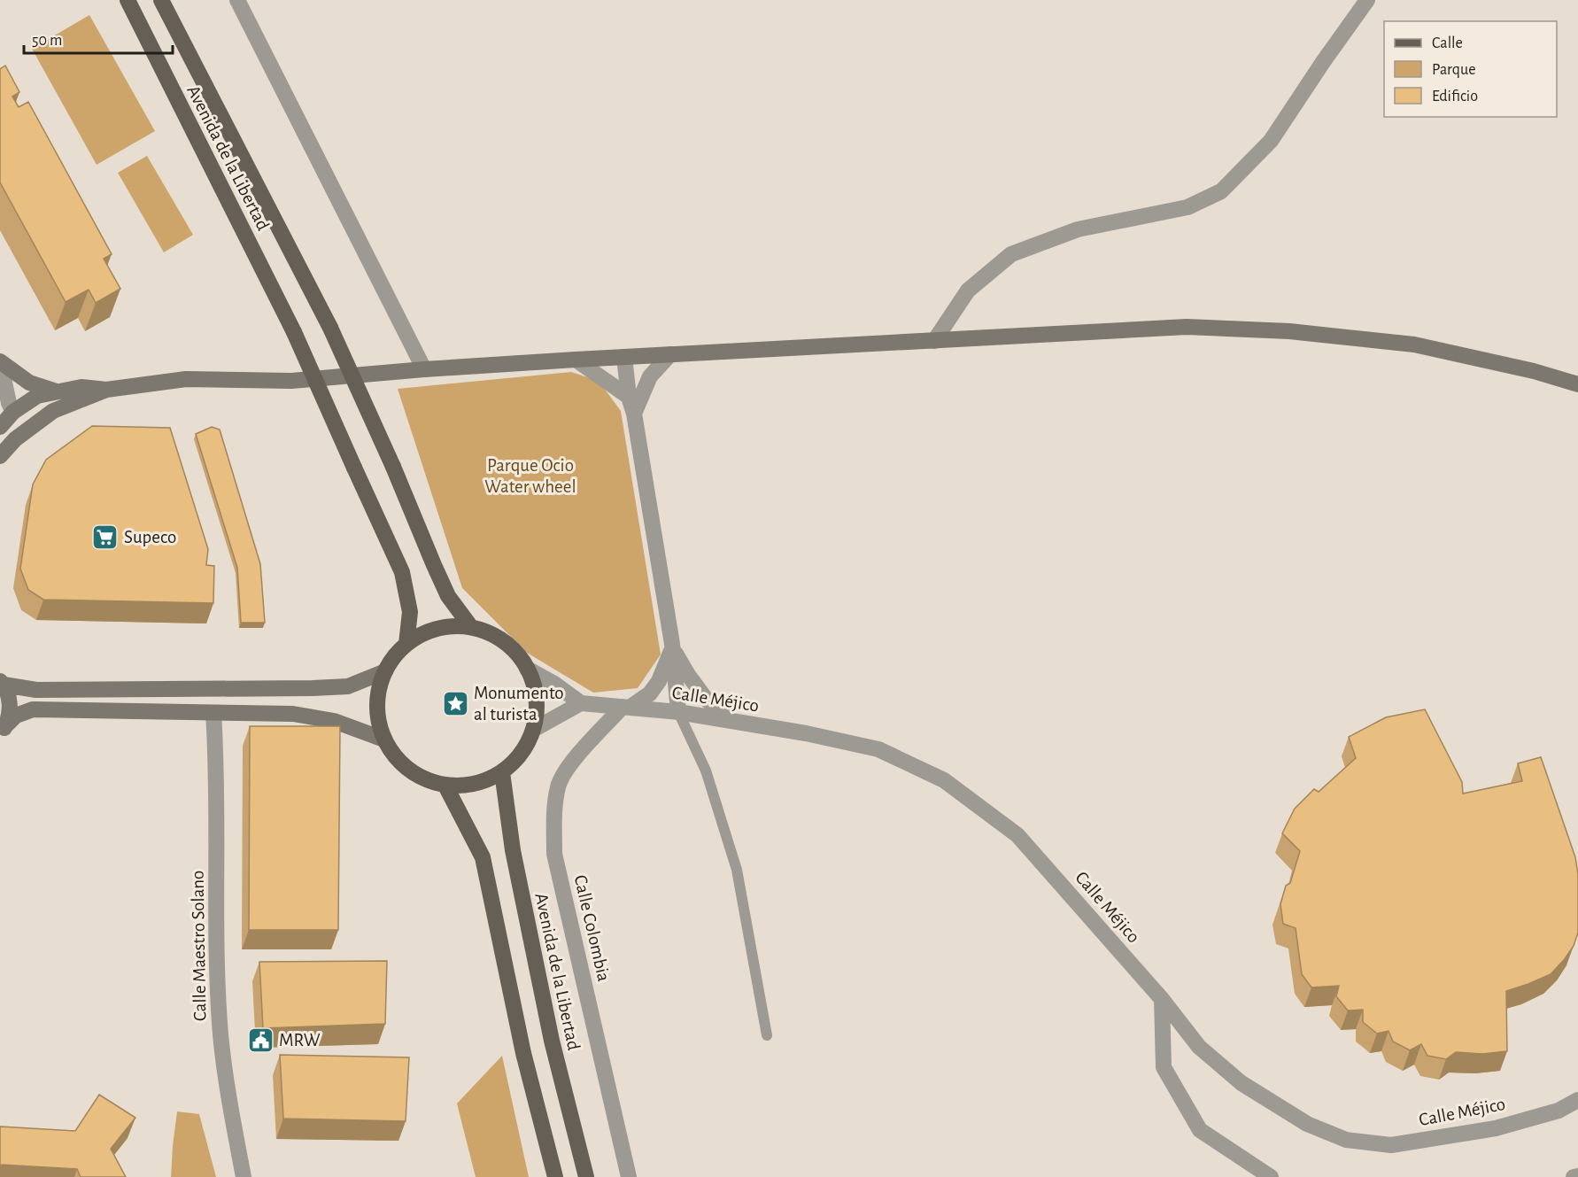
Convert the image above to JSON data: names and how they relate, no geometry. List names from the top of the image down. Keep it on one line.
{"streets":{"main road":["Avenida de la Libertad"],"street":["Calle Méjico","Calle Colombia","Calle Maestro Solano"]},"crossings":[["Calle Méjico","Calle Colombia"]],"parks":["Parque Ocio Water wheel"],"places":{"supermarket":["Supeco"],"place":["Monumento al turista"],"public building":["MRW"]},"legend":["Calle","Parque","Edificio"],"scale_bar":"50 m"}
